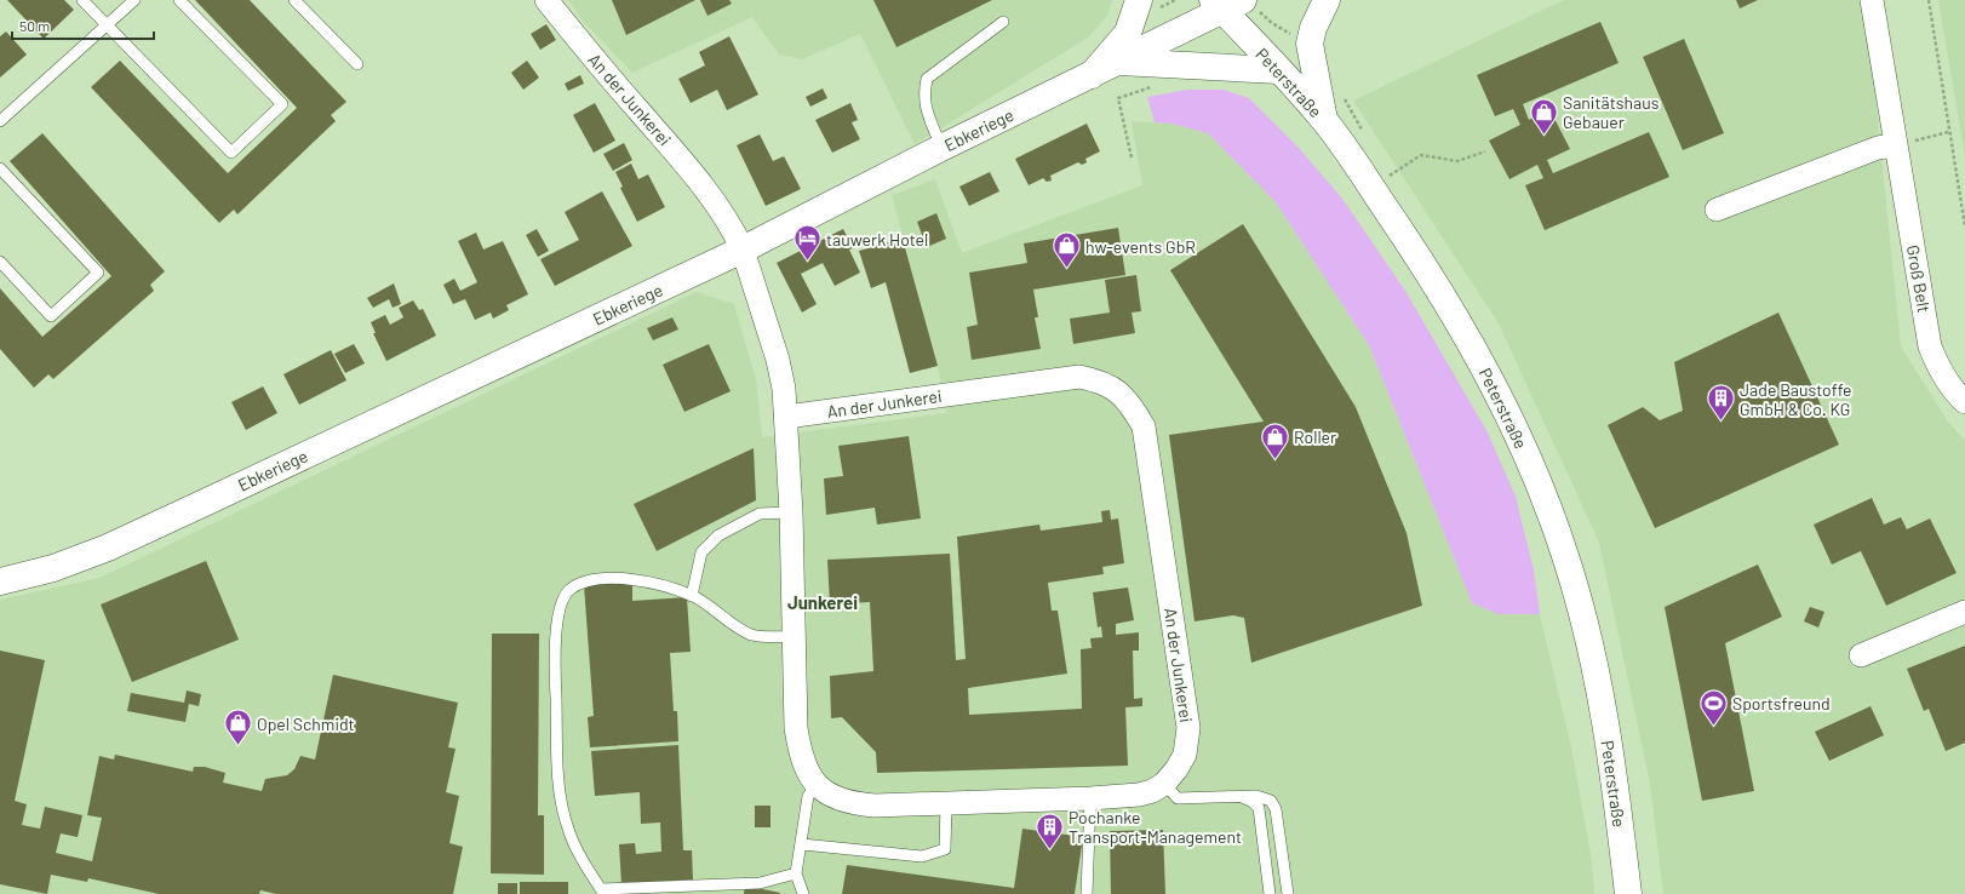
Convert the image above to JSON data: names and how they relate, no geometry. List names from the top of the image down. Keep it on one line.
{"streets":{"street":["Peterstraße","An der Junkerei","Ebkeriege","Groß Belt"]},"crossings":[["Peterstraße","Ebkeriege"],["An der Junkerei","Ebkeriege"]],"districts":["Junkerei"],"places":{"shop":["Sanitätshaus Gebauer","hw-events GbR","Roller","Opel Schmidt"],"hotel":["tauwerk Hotel"],"building":["Jade Baustoffe GmbH & Co. KG","Pochanke Transport-Management"],"sports":["Sportsfreund"]},"scale_bar":"50 m"}
